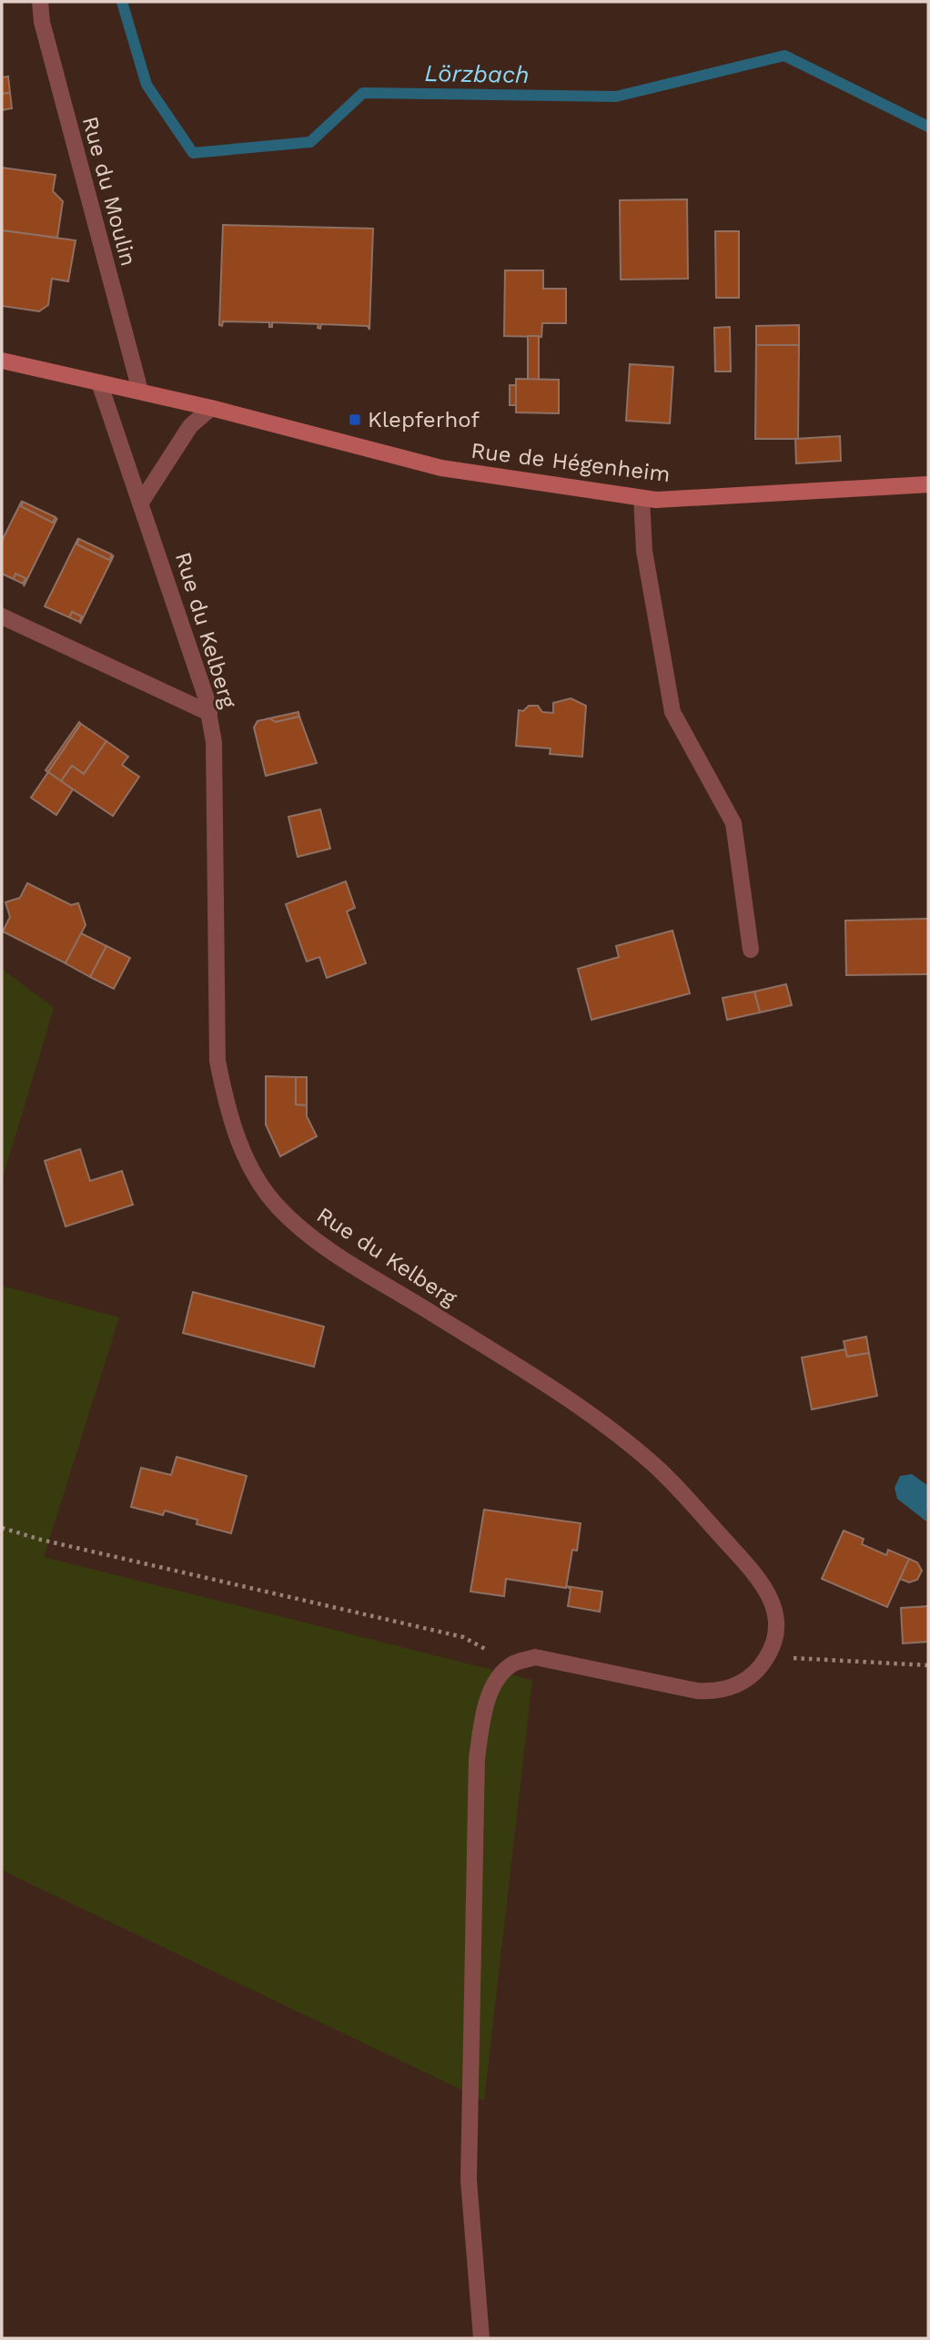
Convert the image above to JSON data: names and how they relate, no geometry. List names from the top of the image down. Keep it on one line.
{"streets":{"main road":["Rue de Hégenheim"],"street":["Rue du Moulin","Rue du Kelberg"]},"crossings":[["Rue du Moulin","Rue de Hégenheim"],["Rue de Hégenheim","Rue du Kelberg"]],"water":["Lörzbach"],"places":{"transit":["Klepferhof"]}}
